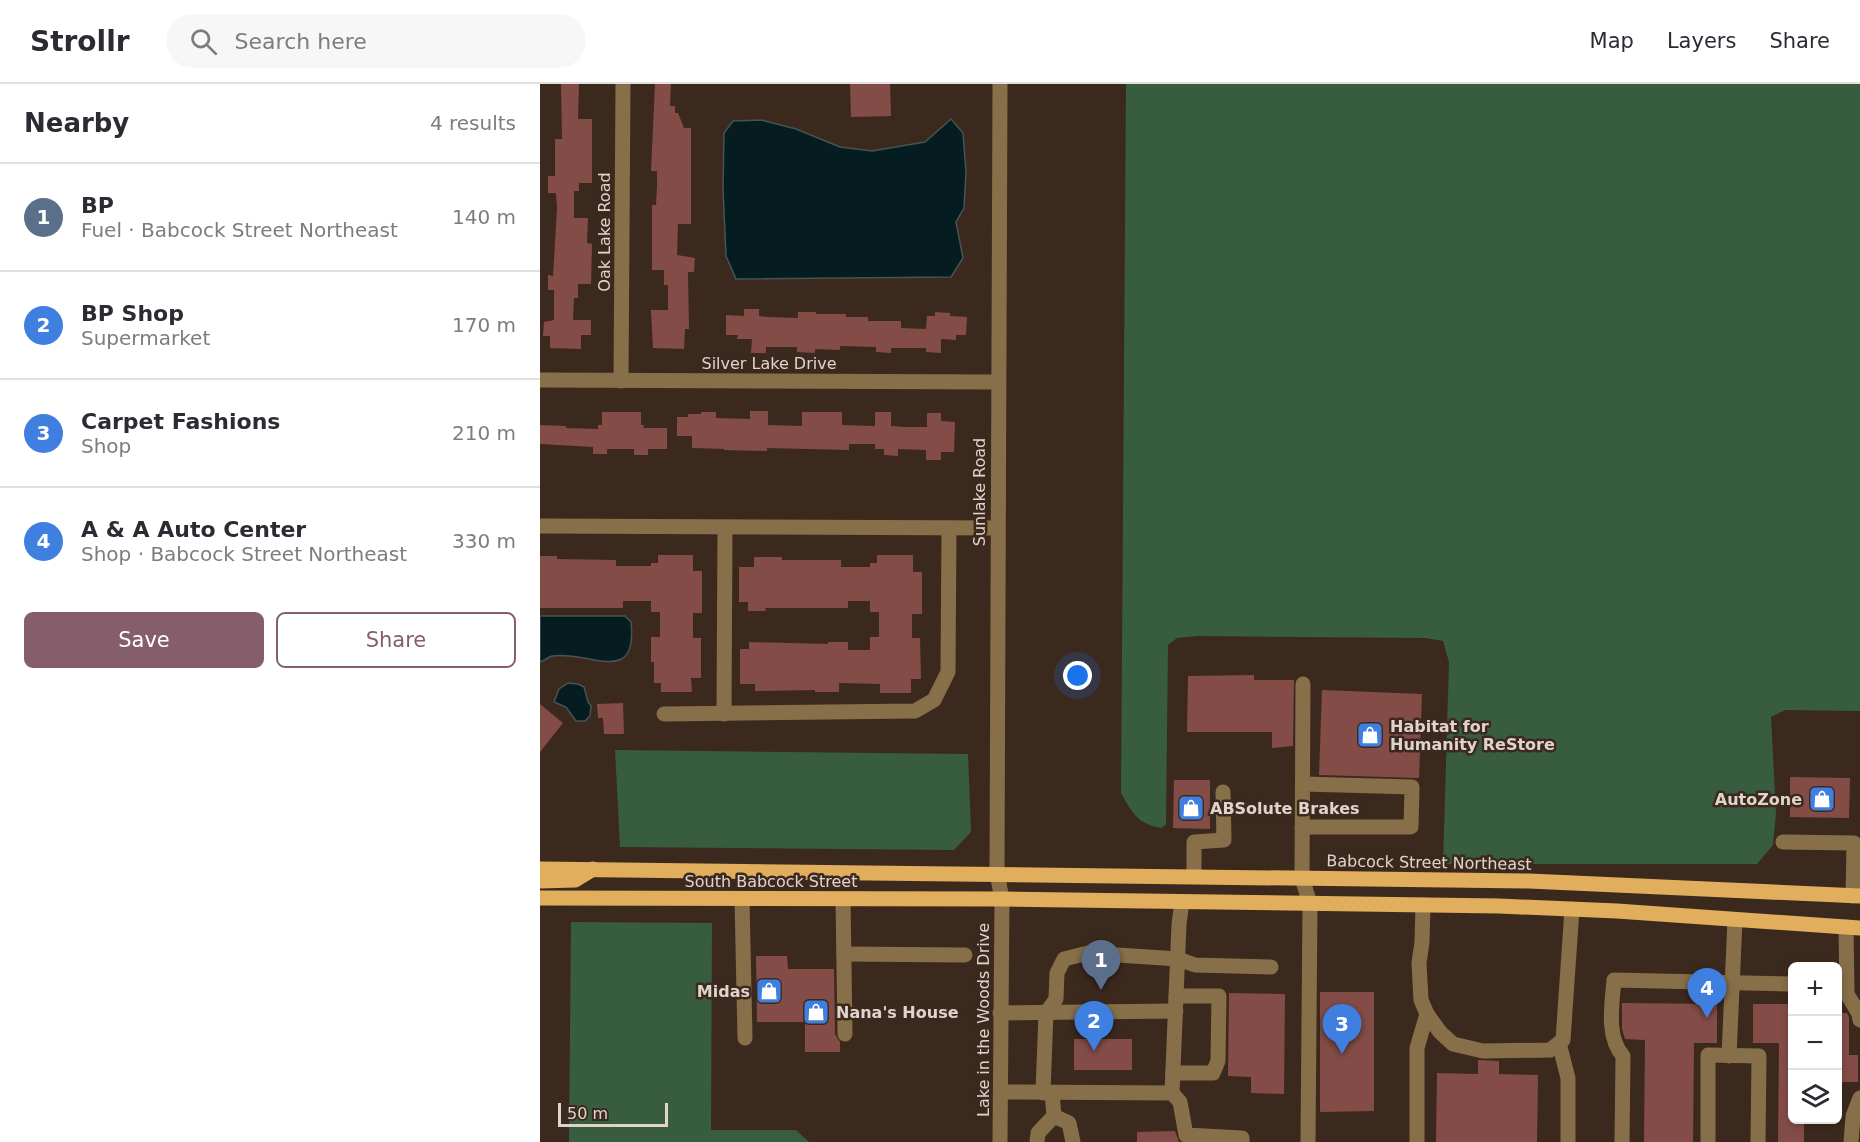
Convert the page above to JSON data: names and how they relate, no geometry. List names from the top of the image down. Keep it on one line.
{"streets":{"main road":["Babcock Street Northeast","South Babcock Street"],"street":["Oak Lake Road","Silver Lake Drive","Sunlake Road","Lake in the Woods Drive"]},"crossings":[["Oak Lake Road","Silver Lake Drive"],["Silver Lake Drive","Sunlake Road"],["Sunlake Road","Babcock Street Northeast"],["Sunlake Road","South Babcock Street"],["Sunlake Road","Lake in the Woods Drive"],["Babcock Street Northeast","South Babcock Street"],["South Babcock Street","Lake in the Woods Drive"]],"places":{"shop":["Habitat for Humanity ReStore","AutoZone","ABSolute Brakes","Midas","Nana's House"]},"scale_bar":"50 m","page":{"header":"Strollr","search":"Search here","nav":["Map","Layers","Share"],"heading":["Nearby","4 results"],"list":[{"mark":"1","name":"BP","note":"Fuel · Babcock Street Northeast","value":"140 m"},{"mark":"2","name":"BP Shop","note":"Supermarket","value":"170 m"},{"mark":"3","name":"Carpet Fashions","note":"Shop","value":"210 m"},{"mark":"4","name":"A & A Auto Center","note":"Shop · Babcock Street Northeast","value":"330 m"}],"buttons":["Save","Share"],"pins":["1","4","2","3"],"map_buttons":["+","−"],"scale":"50 m"}}
